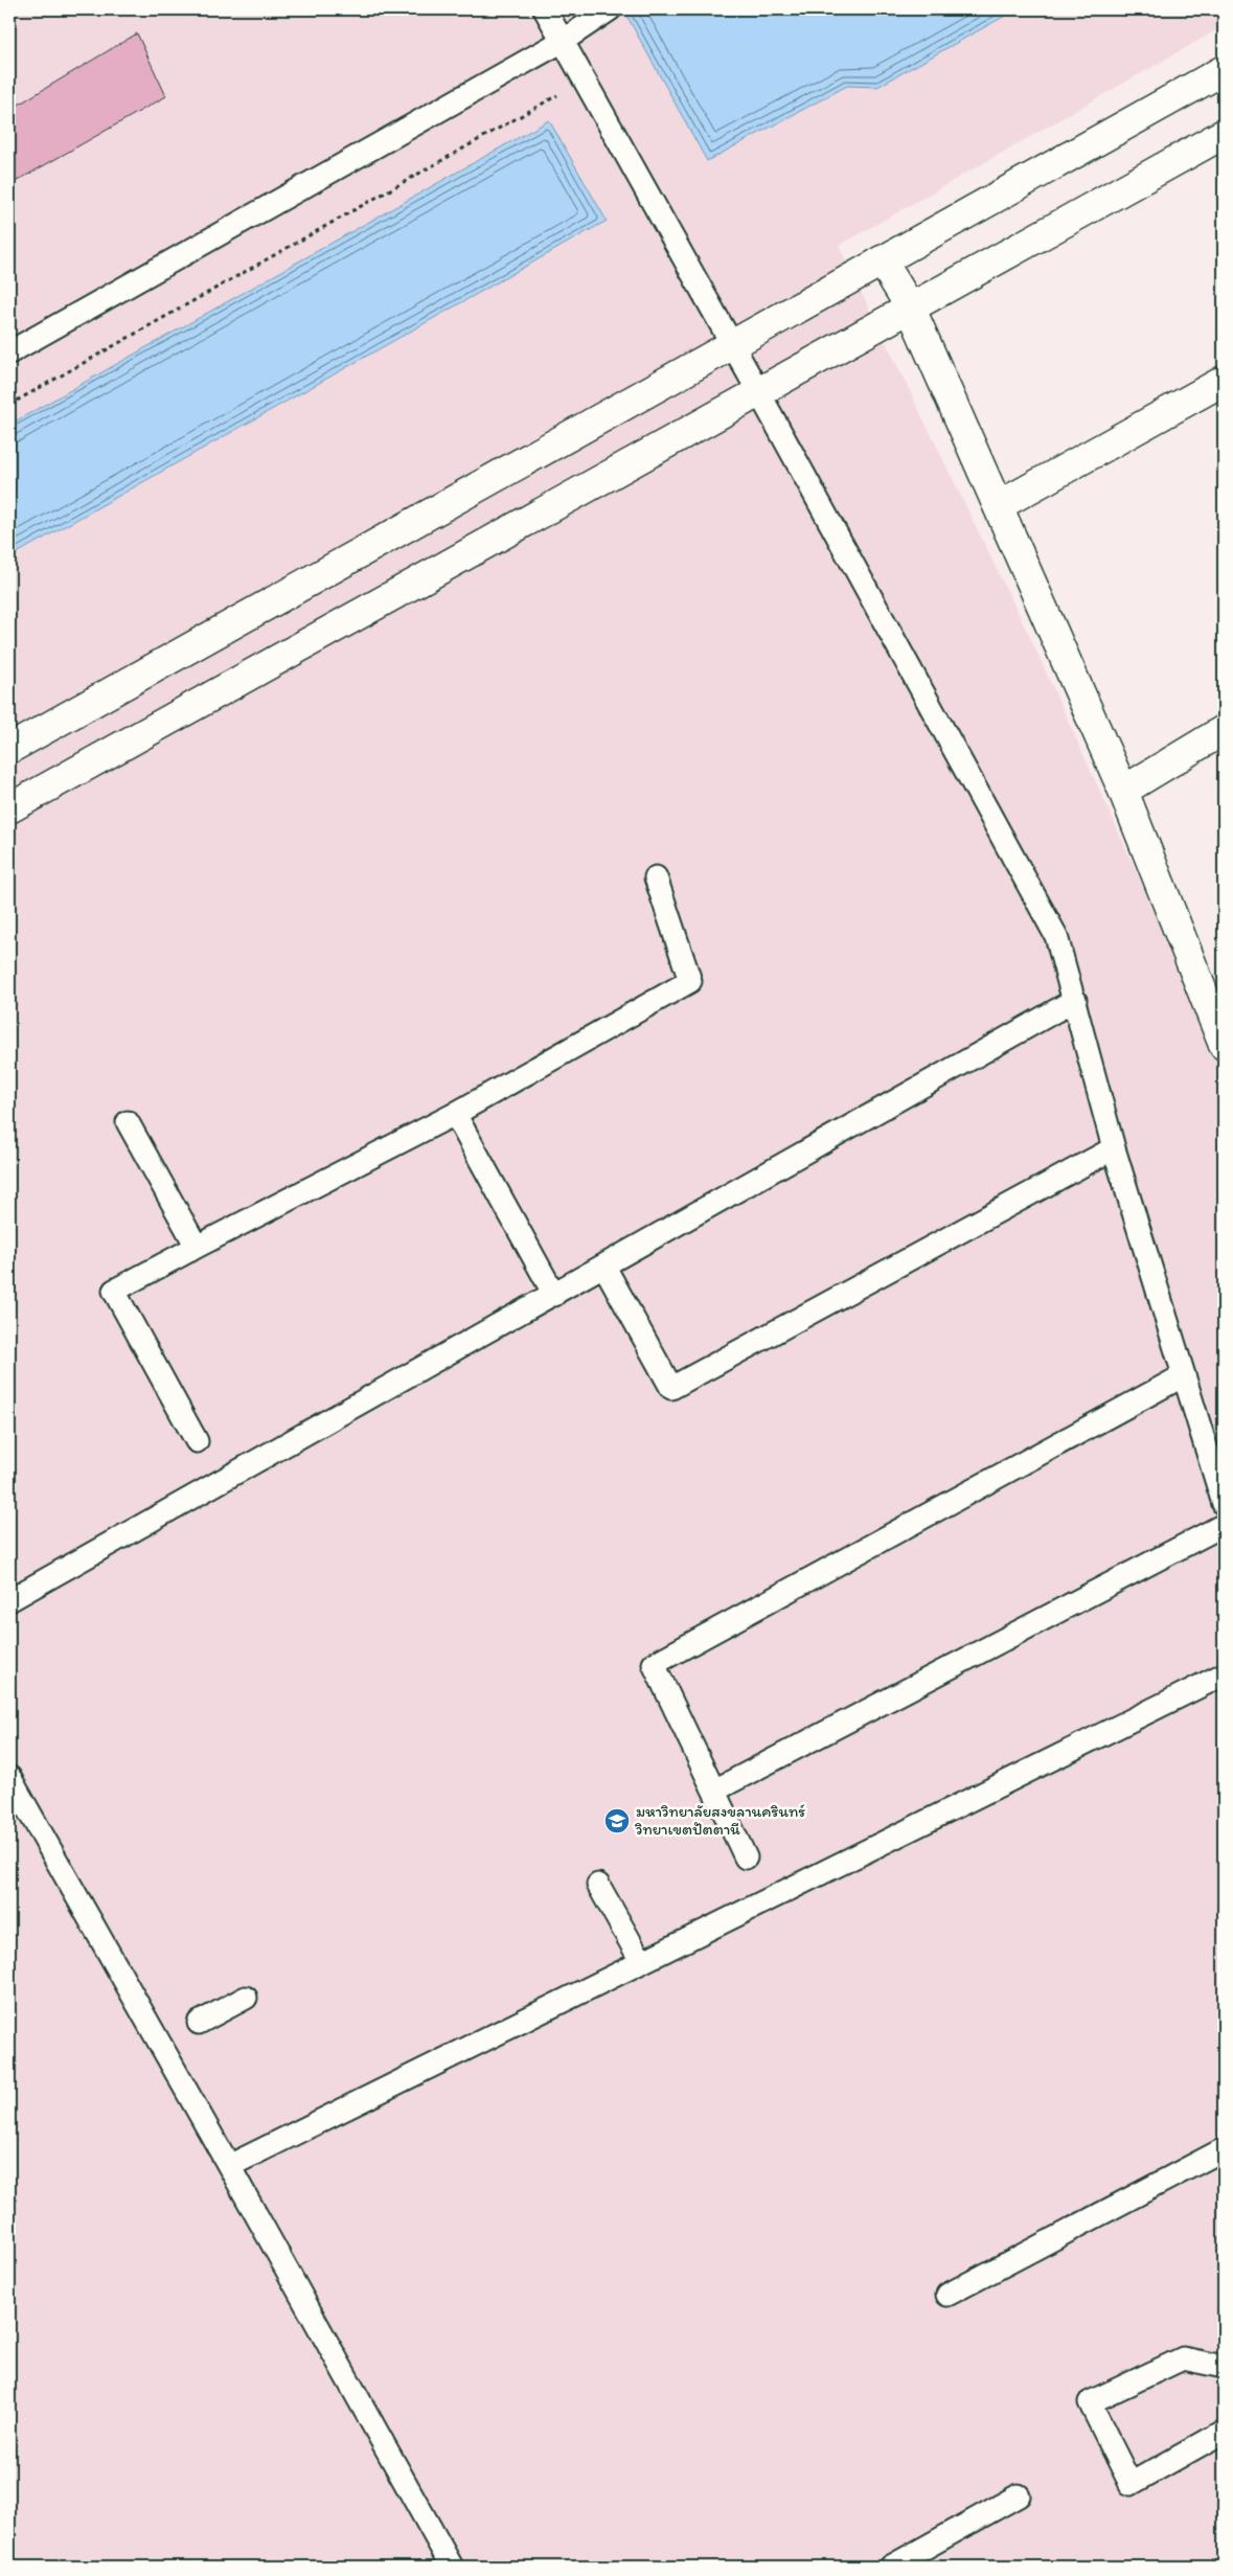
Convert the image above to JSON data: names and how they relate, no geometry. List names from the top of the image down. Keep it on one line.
{"places":{"school or university":["มหาวิทยาลัยสงขลานครินทร์ วิทยาเขตปัตตานี"]}}
